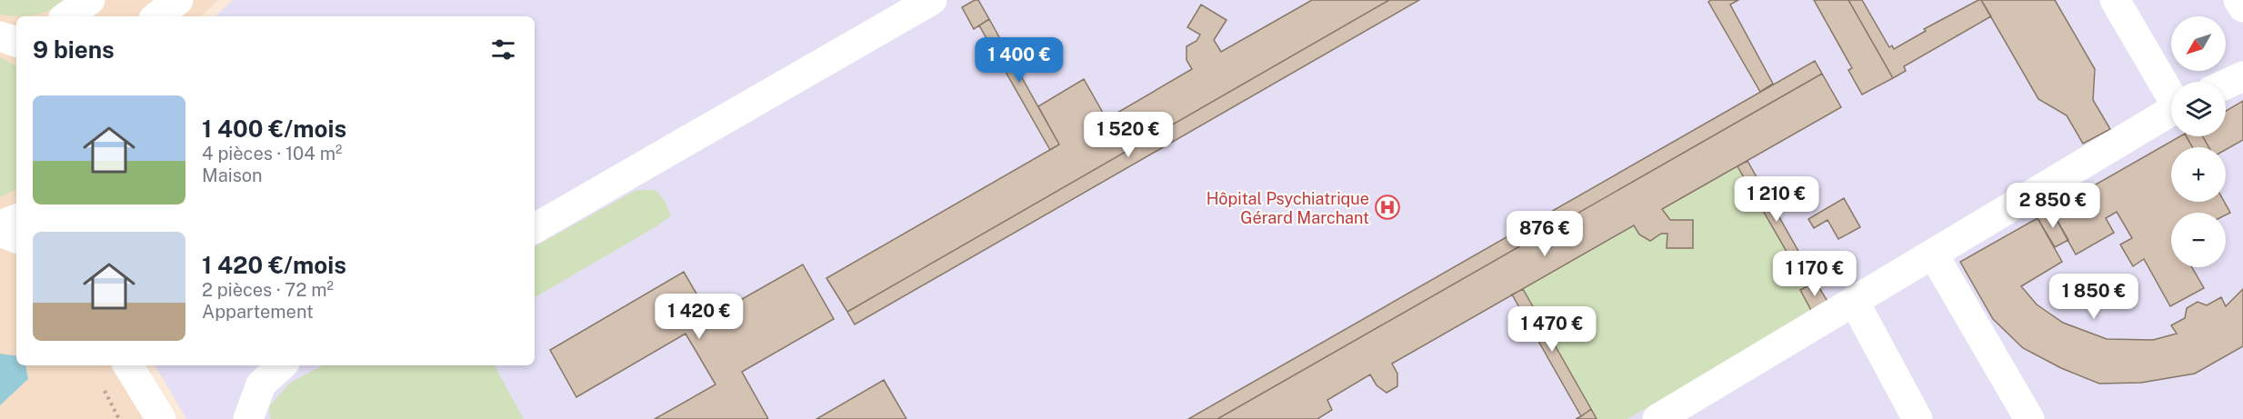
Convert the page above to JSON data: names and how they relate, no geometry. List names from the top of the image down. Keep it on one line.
{"places":{"hospital":["Hôpital Psychiatrique Gérard Marchant"]},"north":"bottom left","page":{"map_buttons":["+","−"],"heading":"9 biens","price":["1 400 €","1 520 €","1 210 €","2 850 €","876 €","1 170 €","1 850 €","1 420 €","1 470 €"],"list":[{"name":"1 400 €/mois","note":"4 pièces · 104 m² · Maison"},{"name":"1 420 €/mois","note":"2 pièces · 72 m² · Appartement"}]}}
